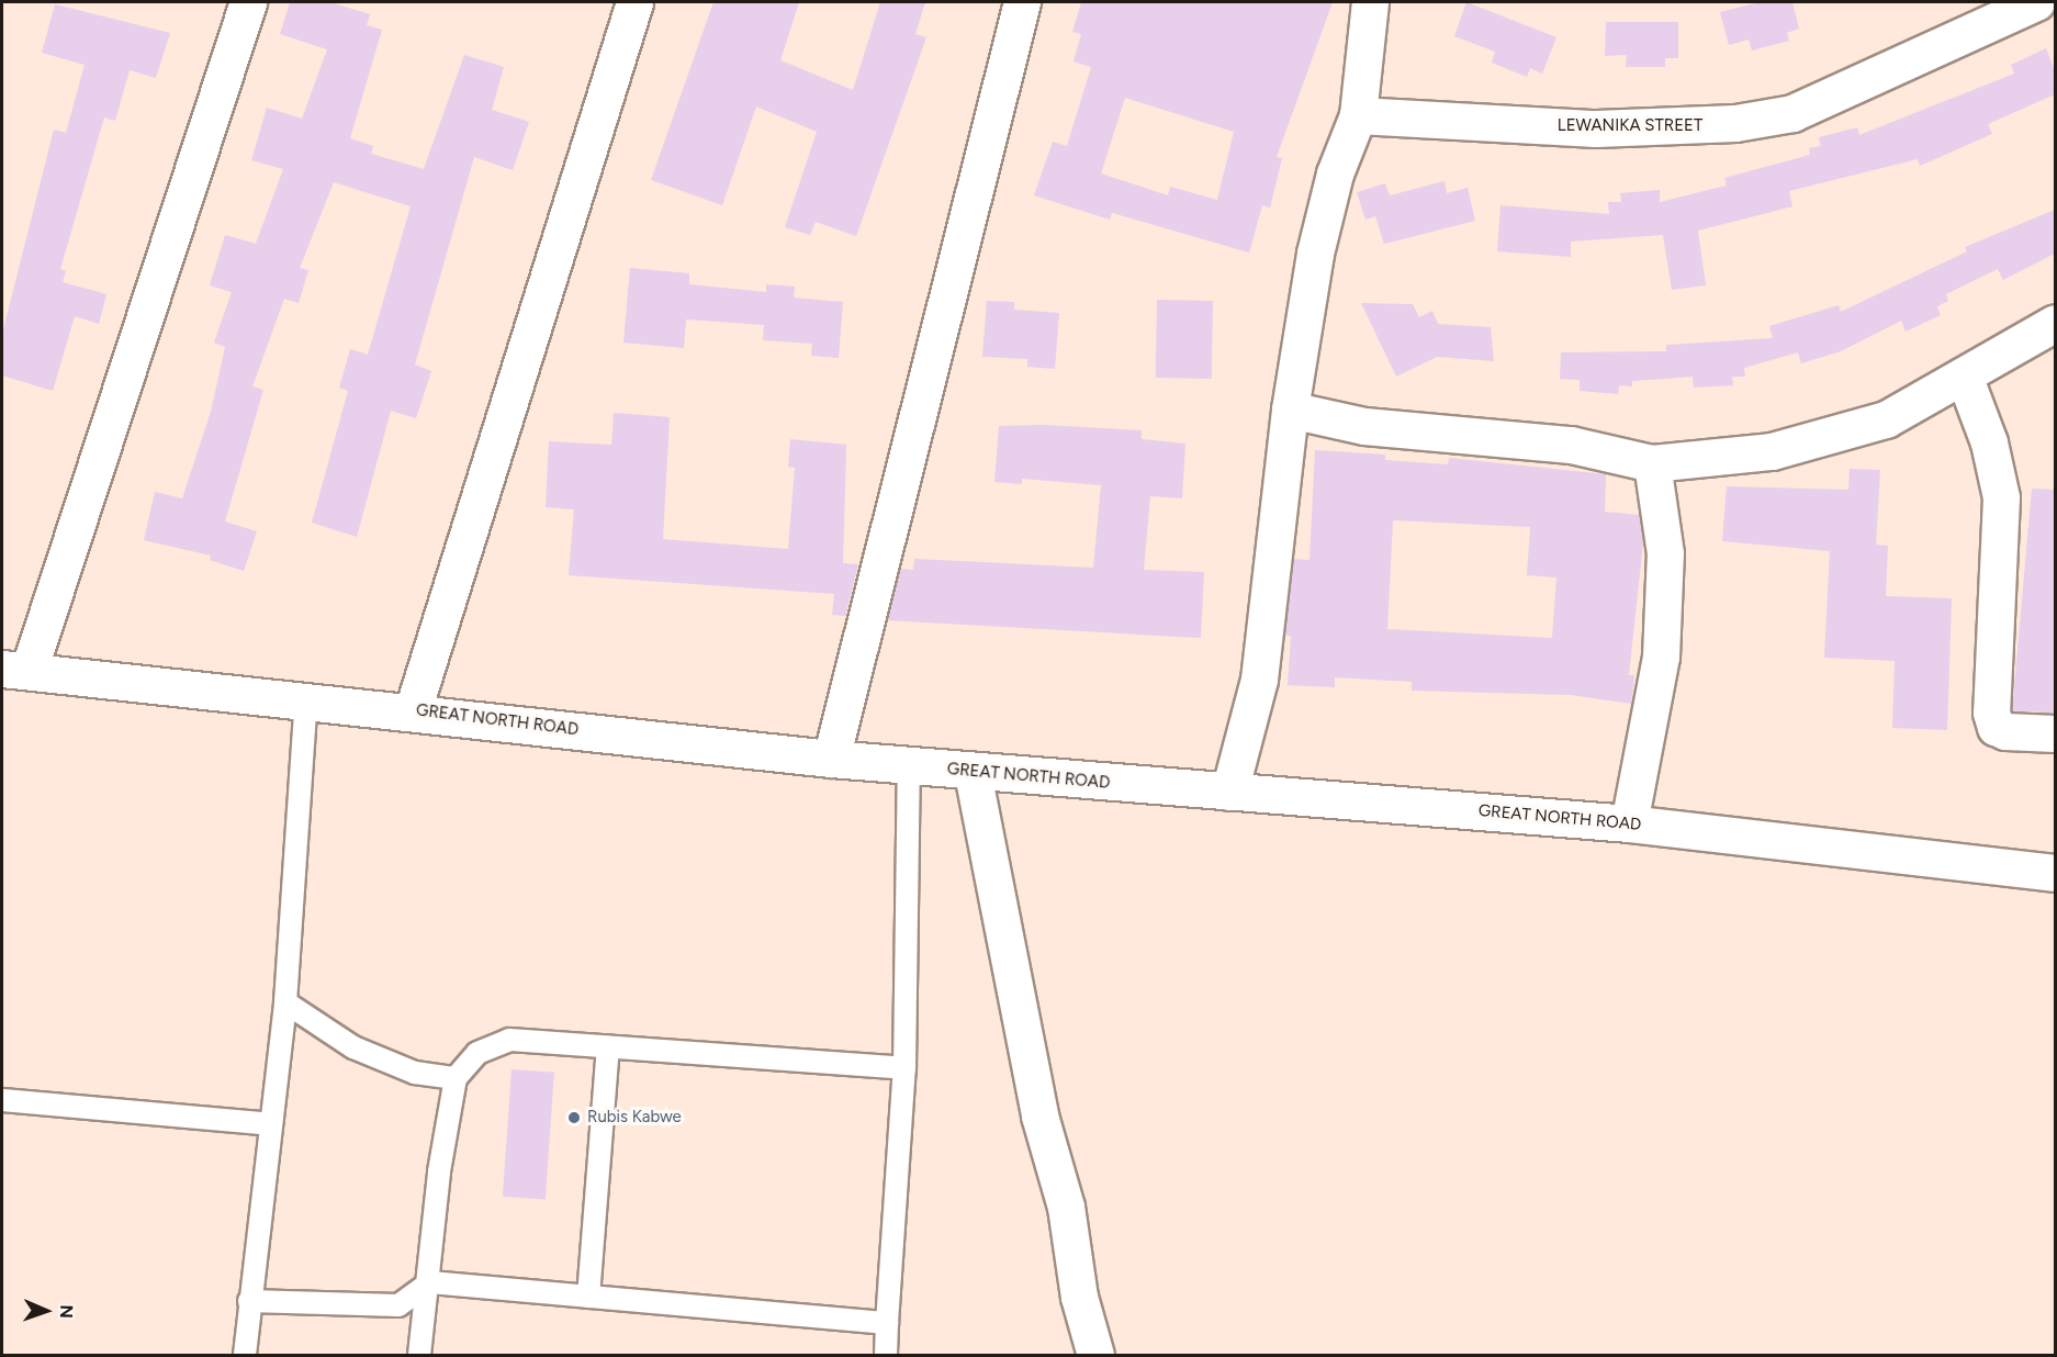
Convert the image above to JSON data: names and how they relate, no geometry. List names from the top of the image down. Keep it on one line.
{"streets":{"main road":["LEWANIKA STREET","GREAT NORTH ROAD"]},"places":["Rubis Kabwe"],"north":"right"}
